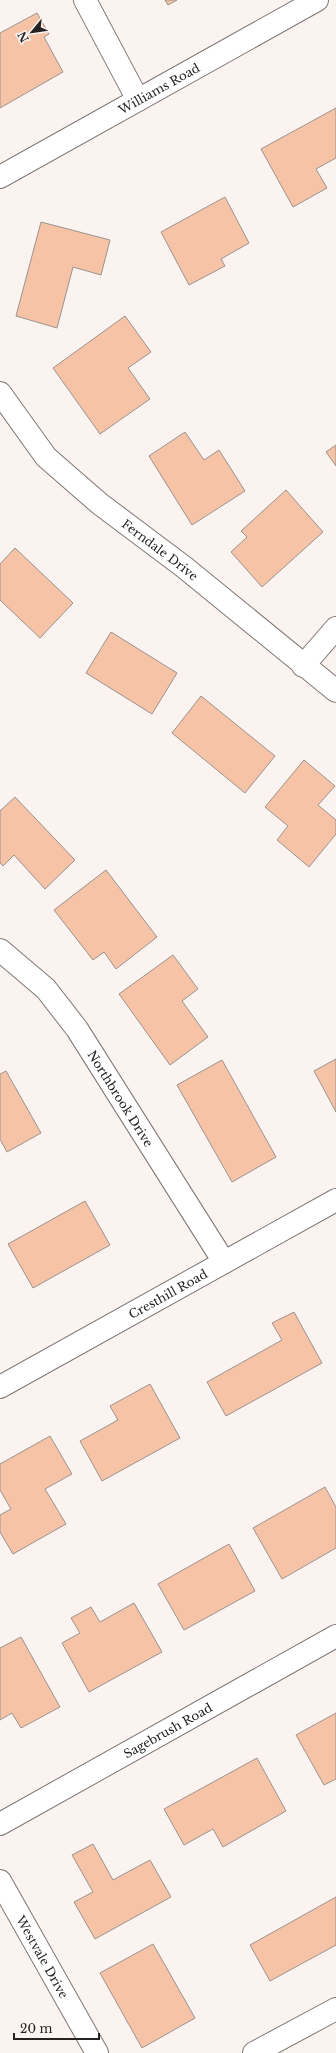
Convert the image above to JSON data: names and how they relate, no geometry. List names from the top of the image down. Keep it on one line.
{"streets":{"street":["Williams Road","Ferndale Drive","Northbrook Drive","Cresthill Road","Sagebrush Road","Westvale Drive"]},"crossings":[["Northbrook Drive","Cresthill Road"]],"scale_bar":"20 m","north":"bottom left"}
